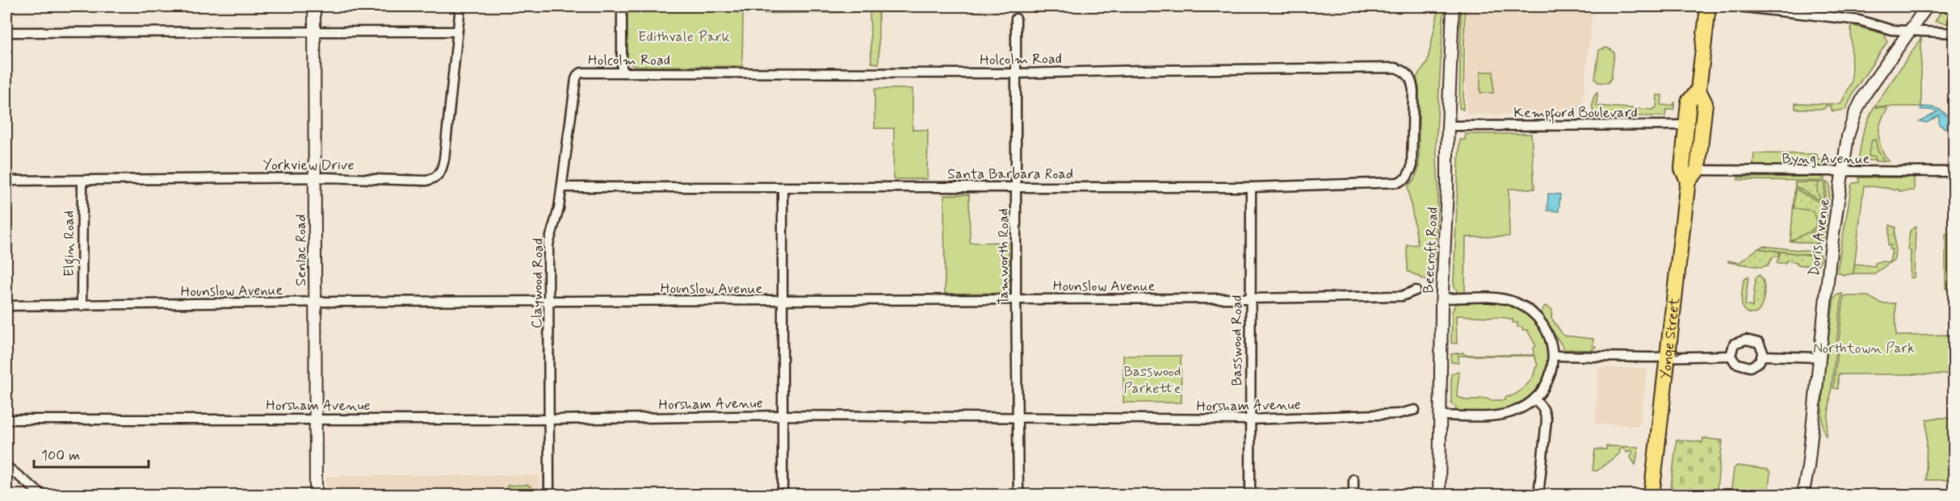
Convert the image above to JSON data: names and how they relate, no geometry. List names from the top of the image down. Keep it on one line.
{"streets":{"main road":["Yonge Street"],"street":["Holcolm Road","Kempford Boulevard","Byng Avenue","Yorkview Drive","Santa Barbara Road","Doris Avenue","Elgin Road","Senlac Road","Beecroft Road","Tamworth Road","Claywood Road","Hounslow Avenue","Basswood Road","Horsham Avenue"]},"crossings":[["Holcolm Road","Santa Barbara Road"],["Holcolm Road","Tamworth Road"],["Holcolm Road","Claywood Road"],["Kempford Boulevard","Beecroft Road"],["Kempford Boulevard","Yonge Street"],["Byng Avenue","Doris Avenue"],["Byng Avenue","Yonge Street"],["Yorkview Drive","Elgin Road"],["Yorkview Drive","Senlac Road"],["Santa Barbara Road","Tamworth Road"],["Santa Barbara Road","Claywood Road"],["Santa Barbara Road","Basswood Road"],["Elgin Road","Hounslow Avenue"],["Senlac Road","Hounslow Avenue"],["Senlac Road","Horsham Avenue"],["Tamworth Road","Hounslow Avenue"],["Tamworth Road","Horsham Avenue"],["Claywood Road","Hounslow Avenue"],["Claywood Road","Horsham Avenue"],["Hounslow Avenue","Basswood Road"],["Basswood Road","Horsham Avenue"]],"parks":["Edithvale Park","Northtown Park","Basswood Parkette"],"scale_bar":"100 m"}
